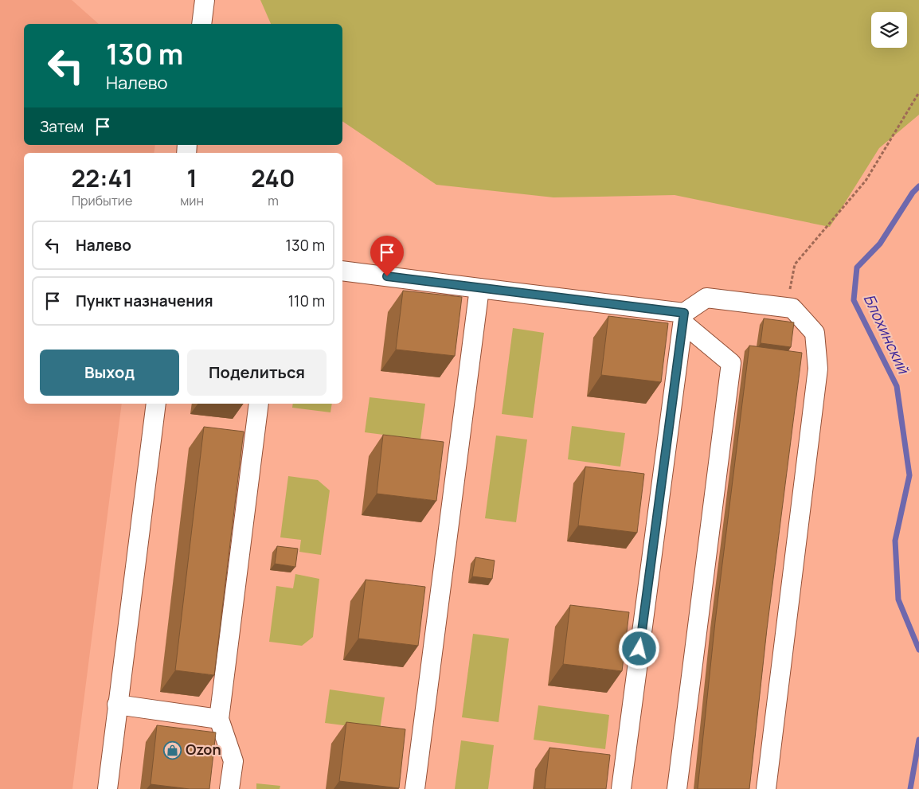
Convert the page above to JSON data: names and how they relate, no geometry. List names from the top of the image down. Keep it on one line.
{"water":["Блохинский"],"places":{"shop":["Ozon"]},"page":{"turn":["130 m","Налево"],"then":"Затем","eta":["22:41","Прибытие","1","мин","240","m"],"list":[{"name":"Налево","value":"130 m"},{"name":"Пункт назначения","value":"110 m"}],"buttons":["Выход","Поделиться"]}}
